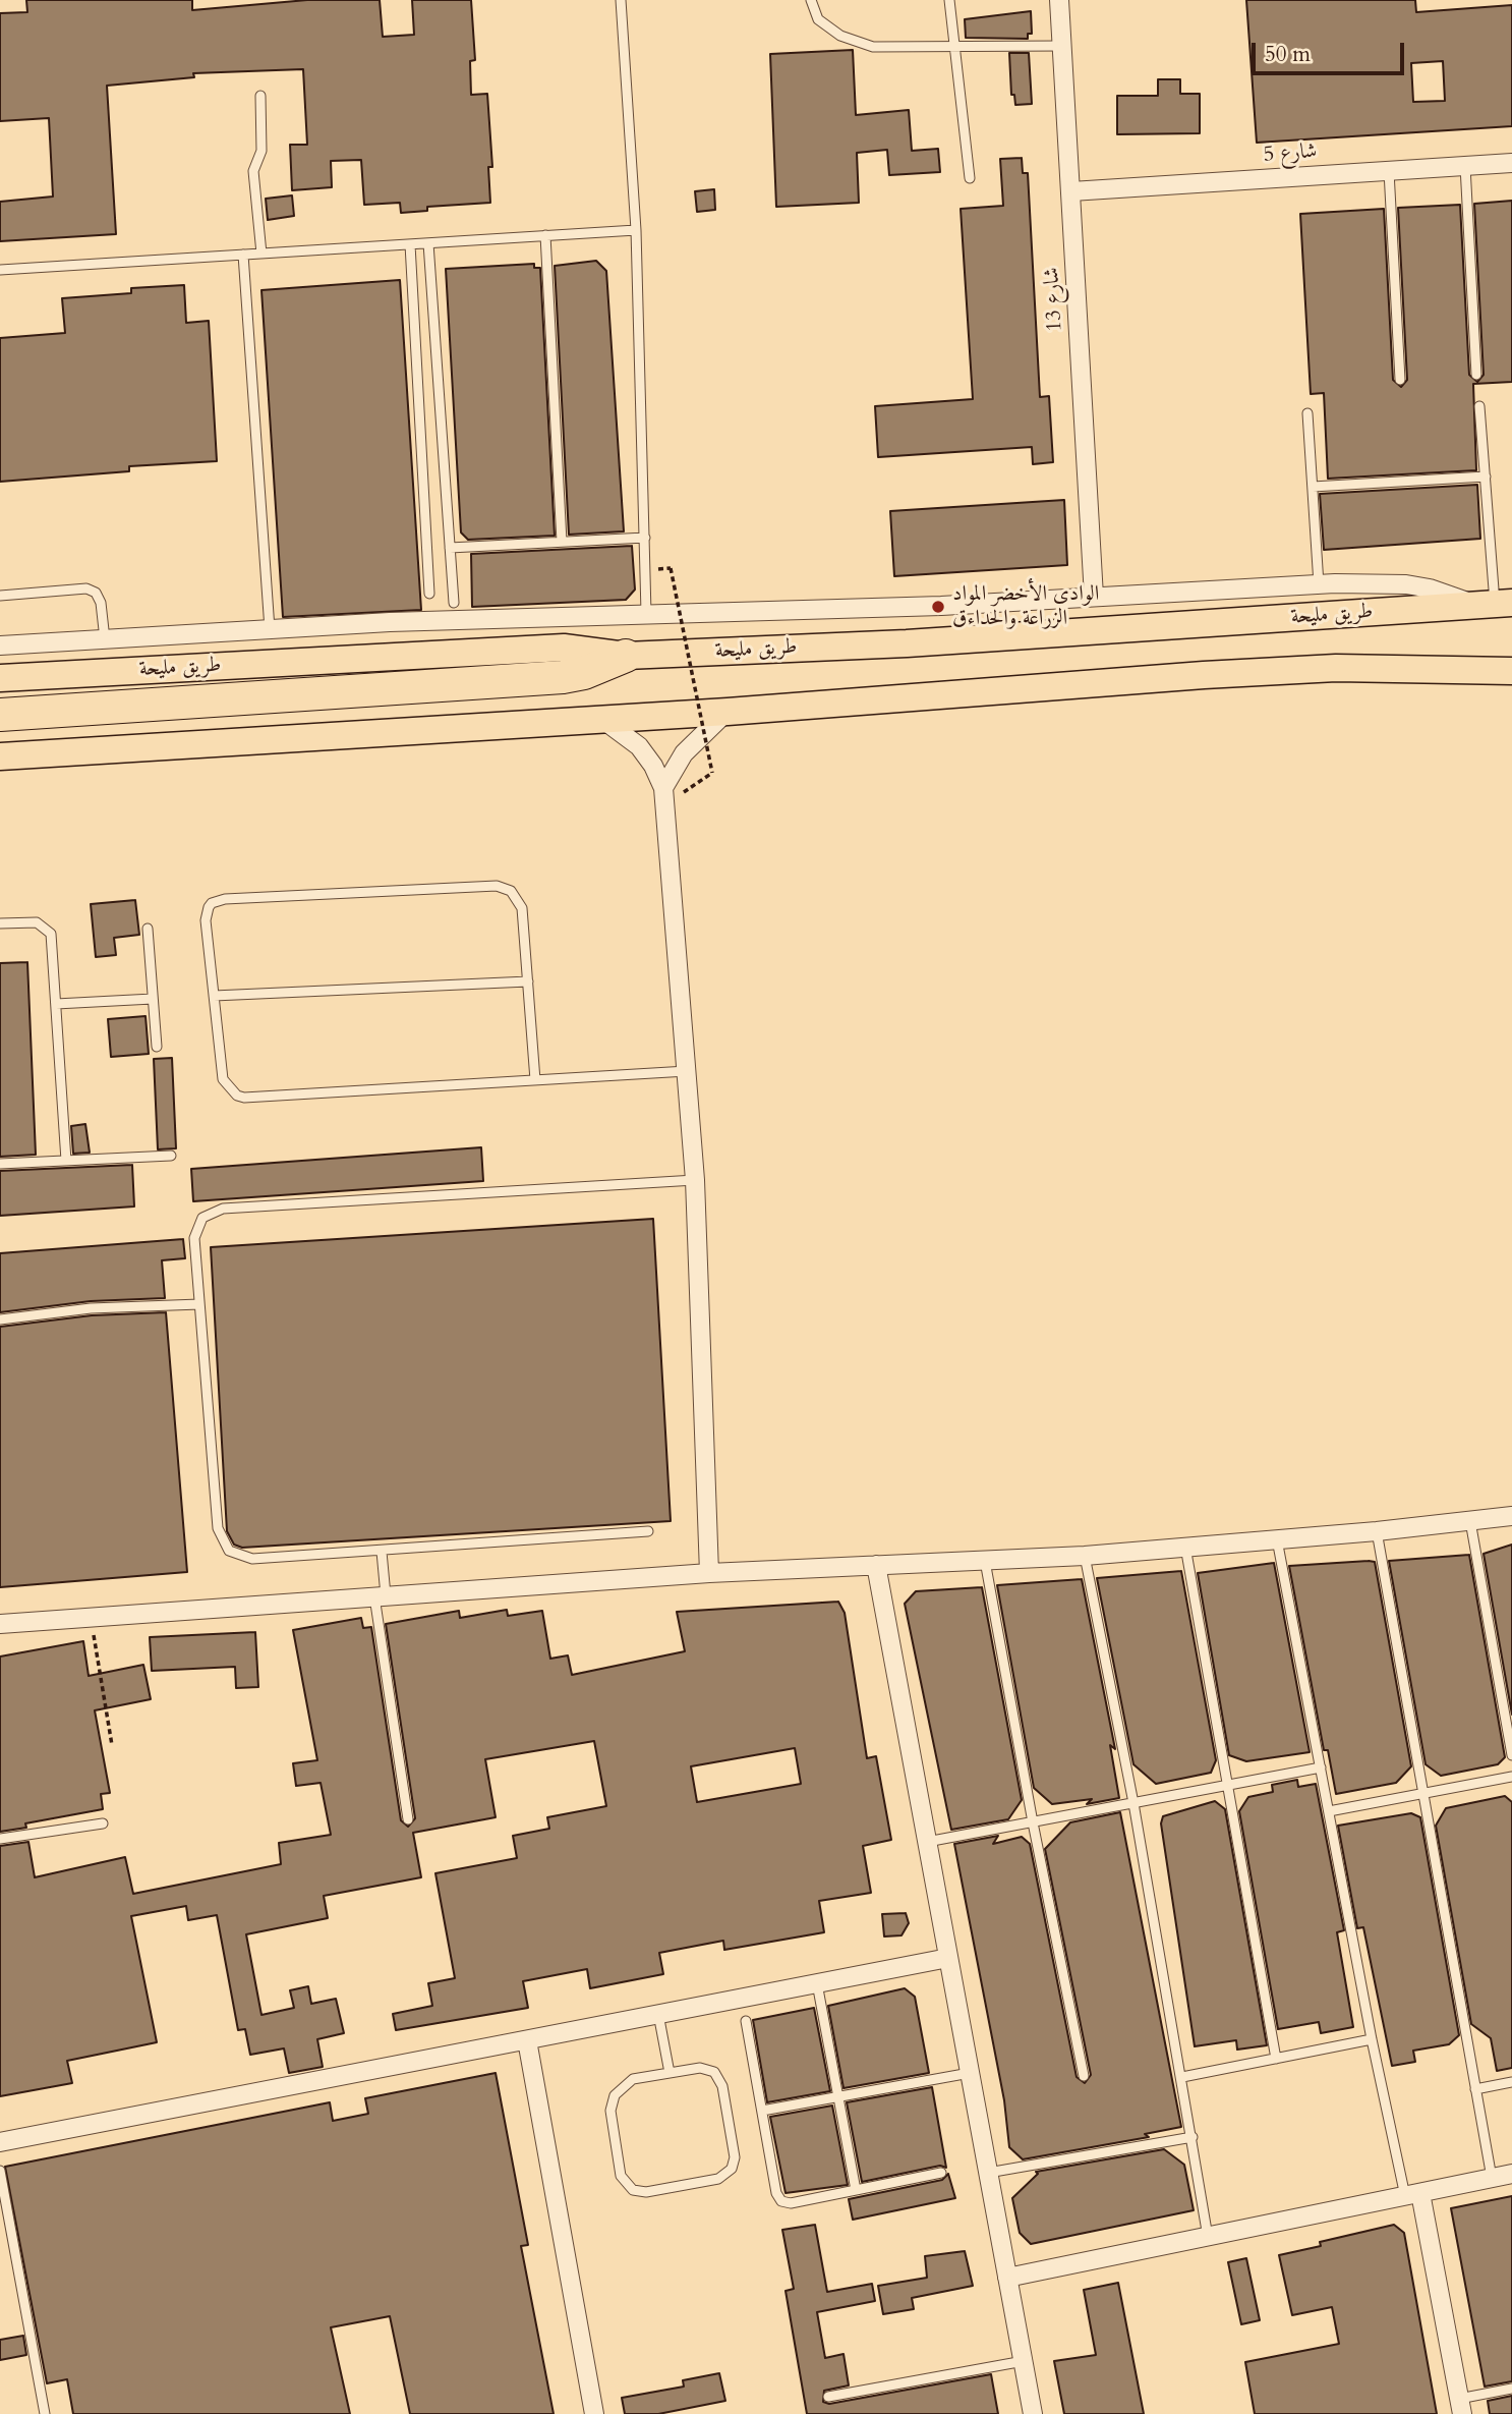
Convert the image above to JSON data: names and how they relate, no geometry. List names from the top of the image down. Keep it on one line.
{"streets":{"main road":["طريق مليحة"],"street":["شارع 5","شارع 13"]},"crossings":[["شارع 5","شارع 13"]],"places":["الوادى الأخضر المواد الزراعة والحداءق"],"scale_bar":"50 m"}
